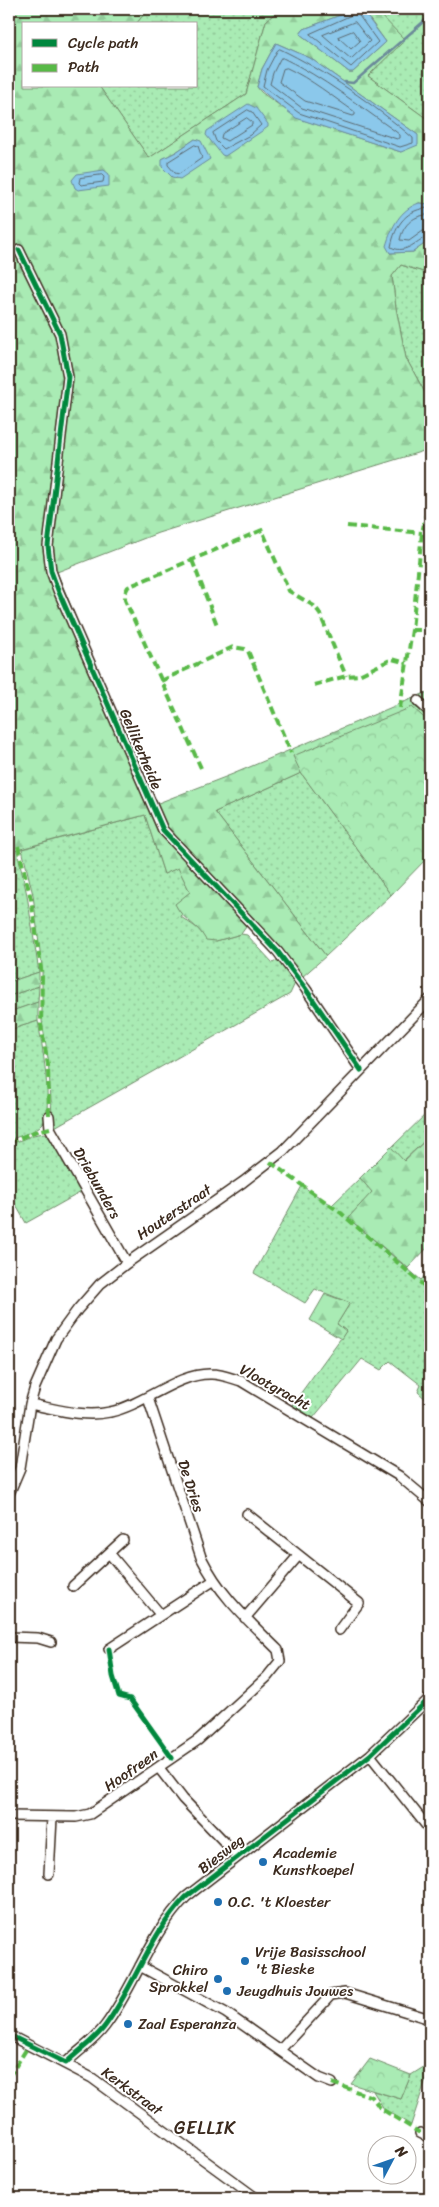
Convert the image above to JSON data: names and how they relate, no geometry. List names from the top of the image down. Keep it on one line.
{"streets":{"street":["Gellikerheide","Driebunders","Houterstraat","Vlootgracht","De Dries","Hoofreen","Biesweg","Kerkstraat"]},"crossings":[["Gellikerheide","Houterstraat"],["Driebunders","Houterstraat"],["Houterstraat","Vlootgracht"],["Vlootgracht","De Dries"],["De Dries","Hoofreen"],["Biesweg","Kerkstraat"]],"districts":["GELLIK"],"places":["Academie Kunstkoepel","O.C. 't Kloester","Vrije Basisschool 't Bieske","Chiro Sprokkel","Jeugdhuis Jouwes","Zaal Esperanza"],"legend":["Cycle path","Path"],"north":"top right"}
